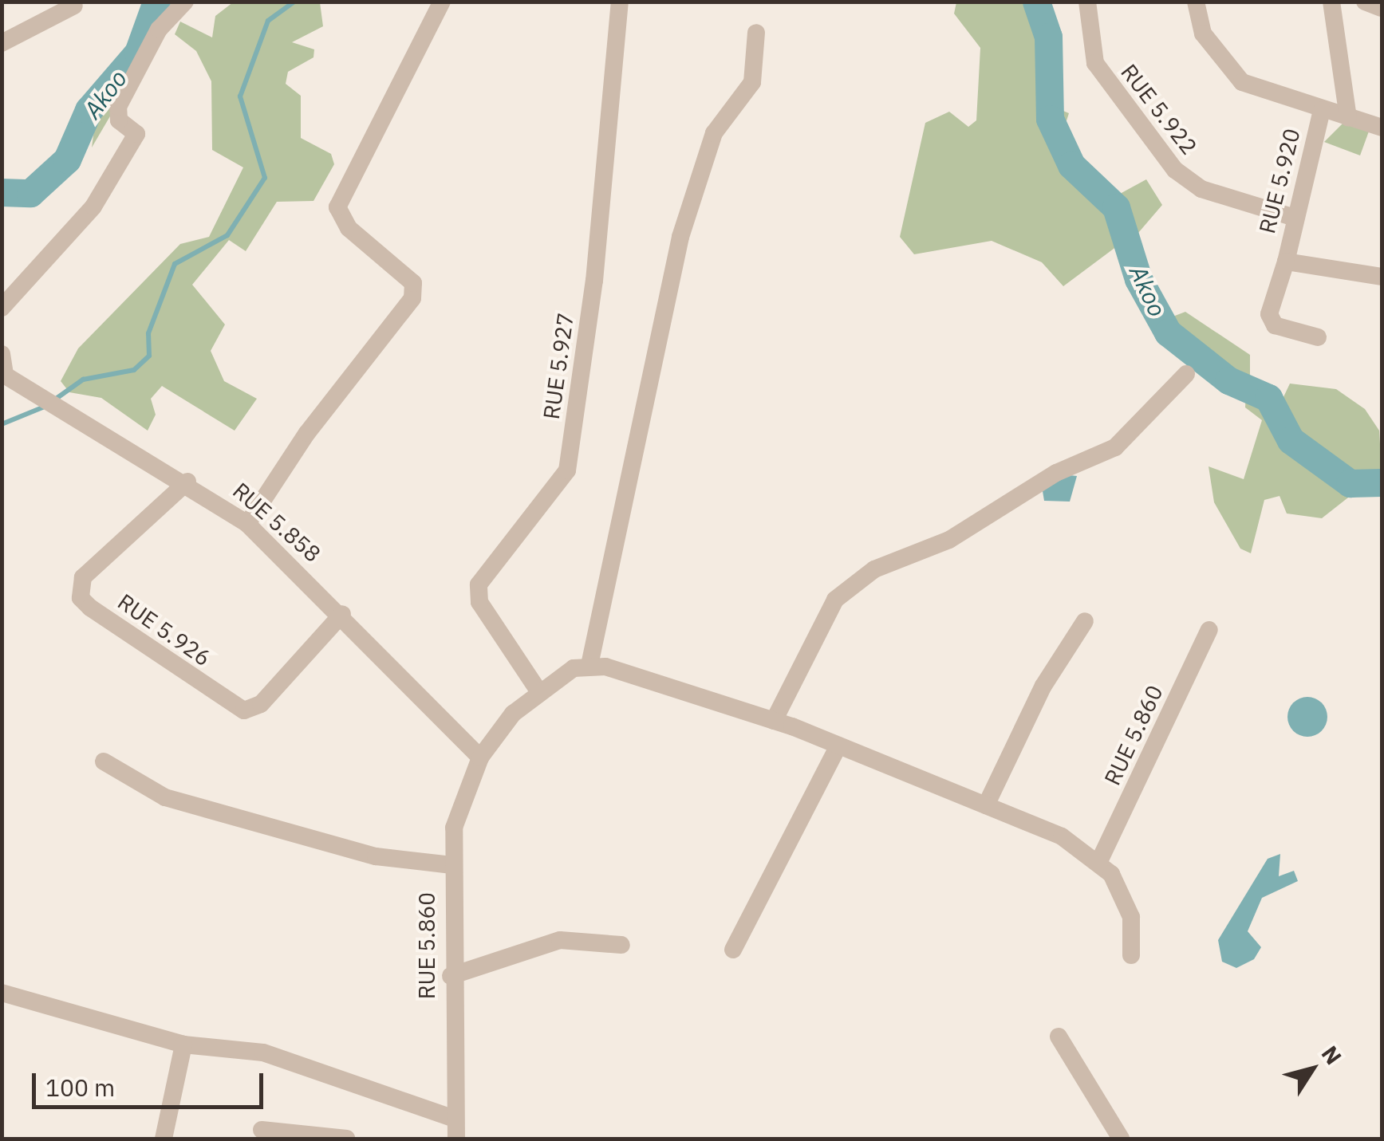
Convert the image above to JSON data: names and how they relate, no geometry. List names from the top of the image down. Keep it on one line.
{"streets":{"street":["RUE 5.922","RUE 5.920","RUE 5.927","RUE 5.858","RUE 5.926","RUE 5.860"]},"crossings":[["RUE 5.922","RUE 5.920"],["RUE 5.858","RUE 5.926"],["RUE 5.858","RUE 5.860"]],"water":["Akoo"],"scale_bar":"100 m","north":"top right"}
